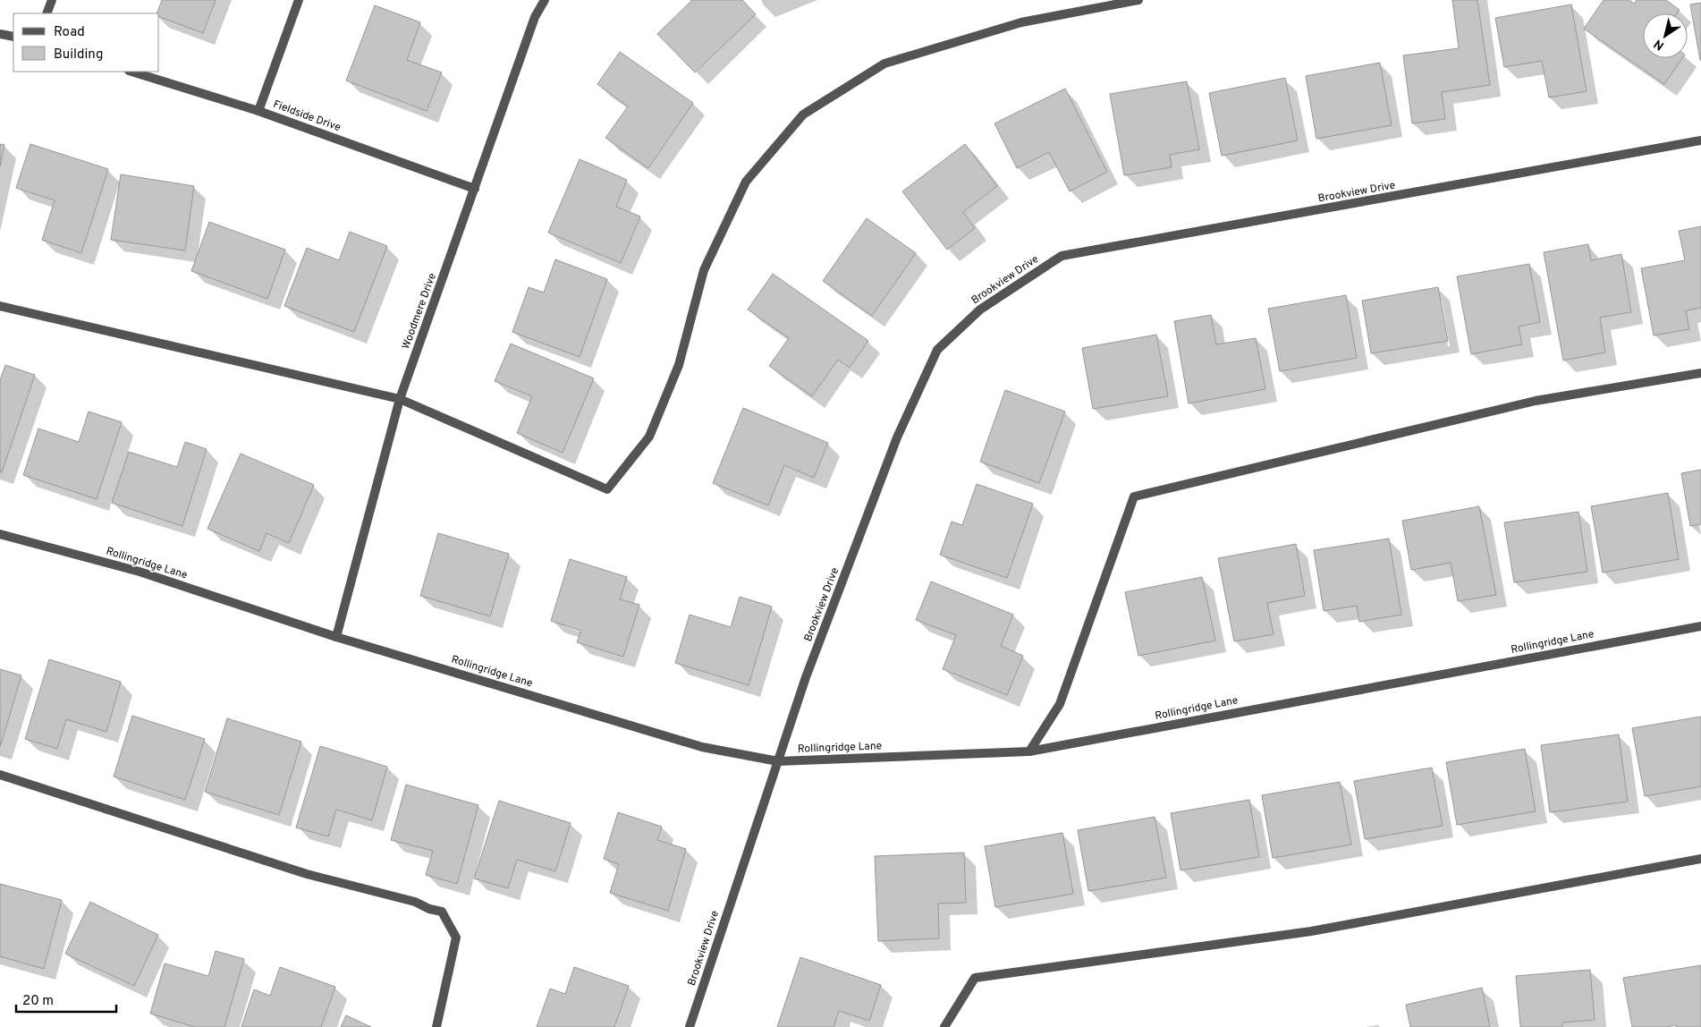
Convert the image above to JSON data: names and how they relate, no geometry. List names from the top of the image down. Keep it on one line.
{"streets":{"street":["Fieldside Drive","Brookview Drive","Woodmere Drive","Rollingridge Lane"]},"crossings":[["Fieldside Drive","Woodmere Drive"],["Brookview Drive","Rollingridge Lane"],["Woodmere Drive","Rollingridge Lane"]],"legend":["Road","Building"],"scale_bar":"20 m","north":"bottom left"}
